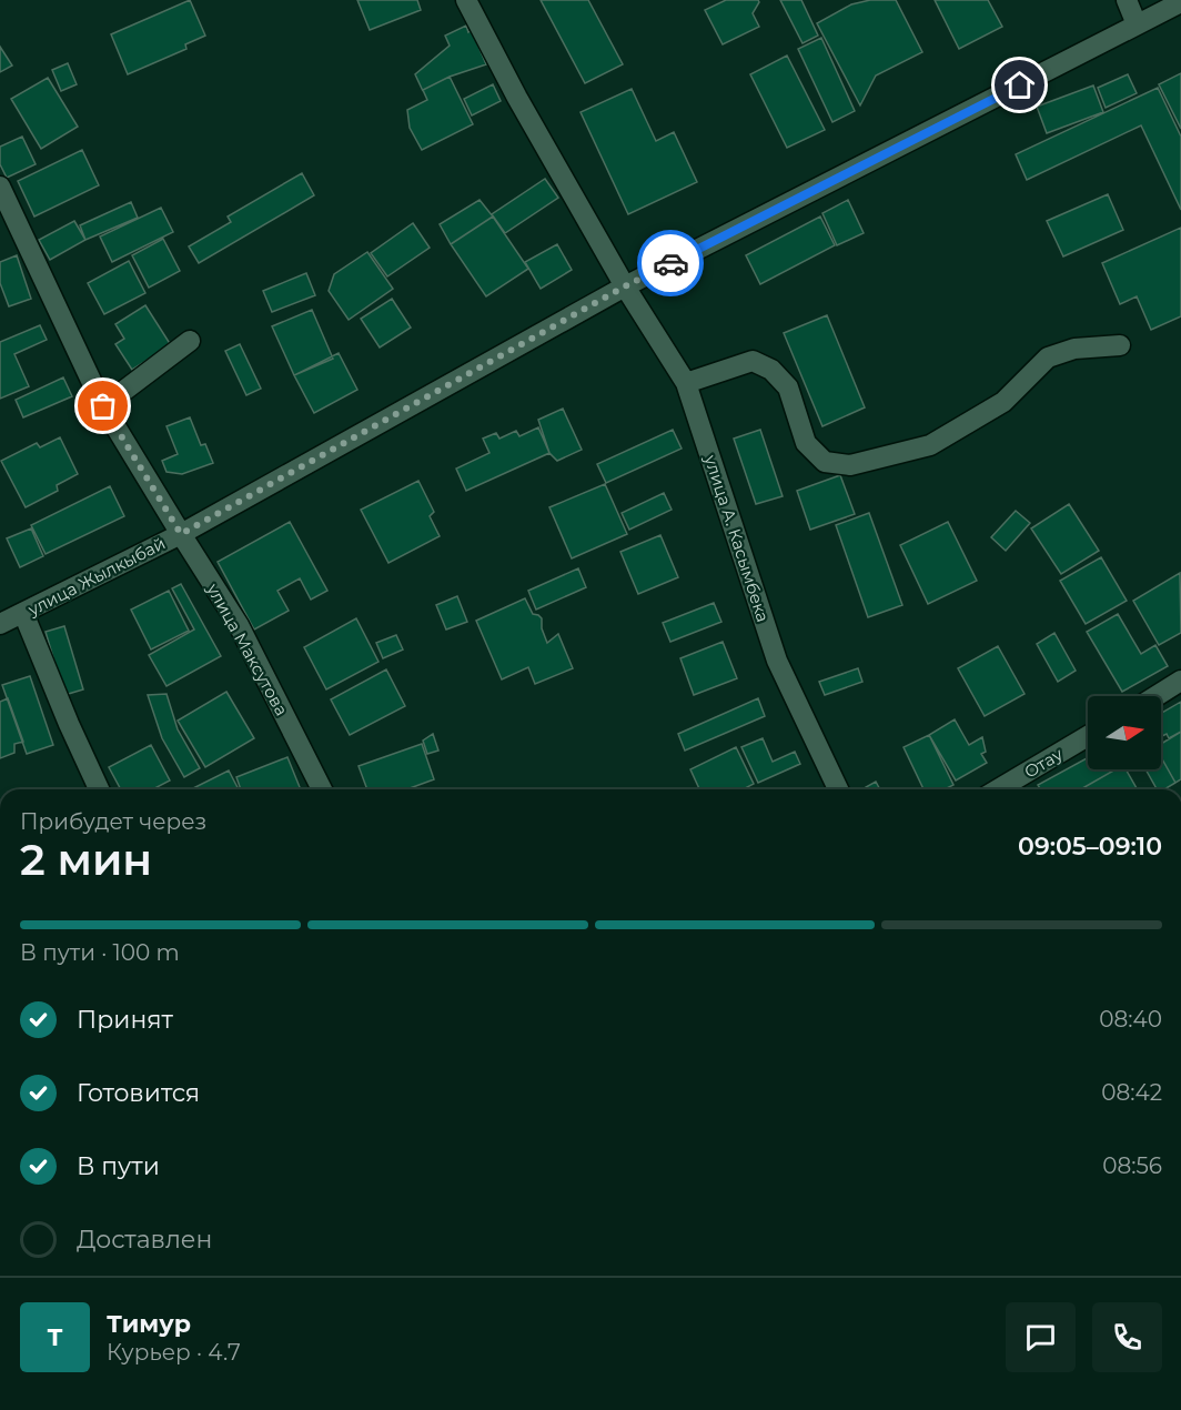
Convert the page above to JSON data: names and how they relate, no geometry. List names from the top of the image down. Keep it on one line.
{"streets":{"street":["улица А. Касымбека","улица Жылкыбай","улица Максутова","Отау"]},"crossings":[["улица А. Касымбека","улица Жылкыбай"],["улица Жылкыбай","улица Максутова"]],"north":"right","page":{"heading":["2 мин","Прибудет через","09:05–09:10"],"panel":["Тимур","Курьер · 4.7"],"bar":"В пути · 100 m","list":[["Принят","08:40"],["Готовится","08:42"],["В пути","08:56"],"Доставлен"],"round":"Т"}}
